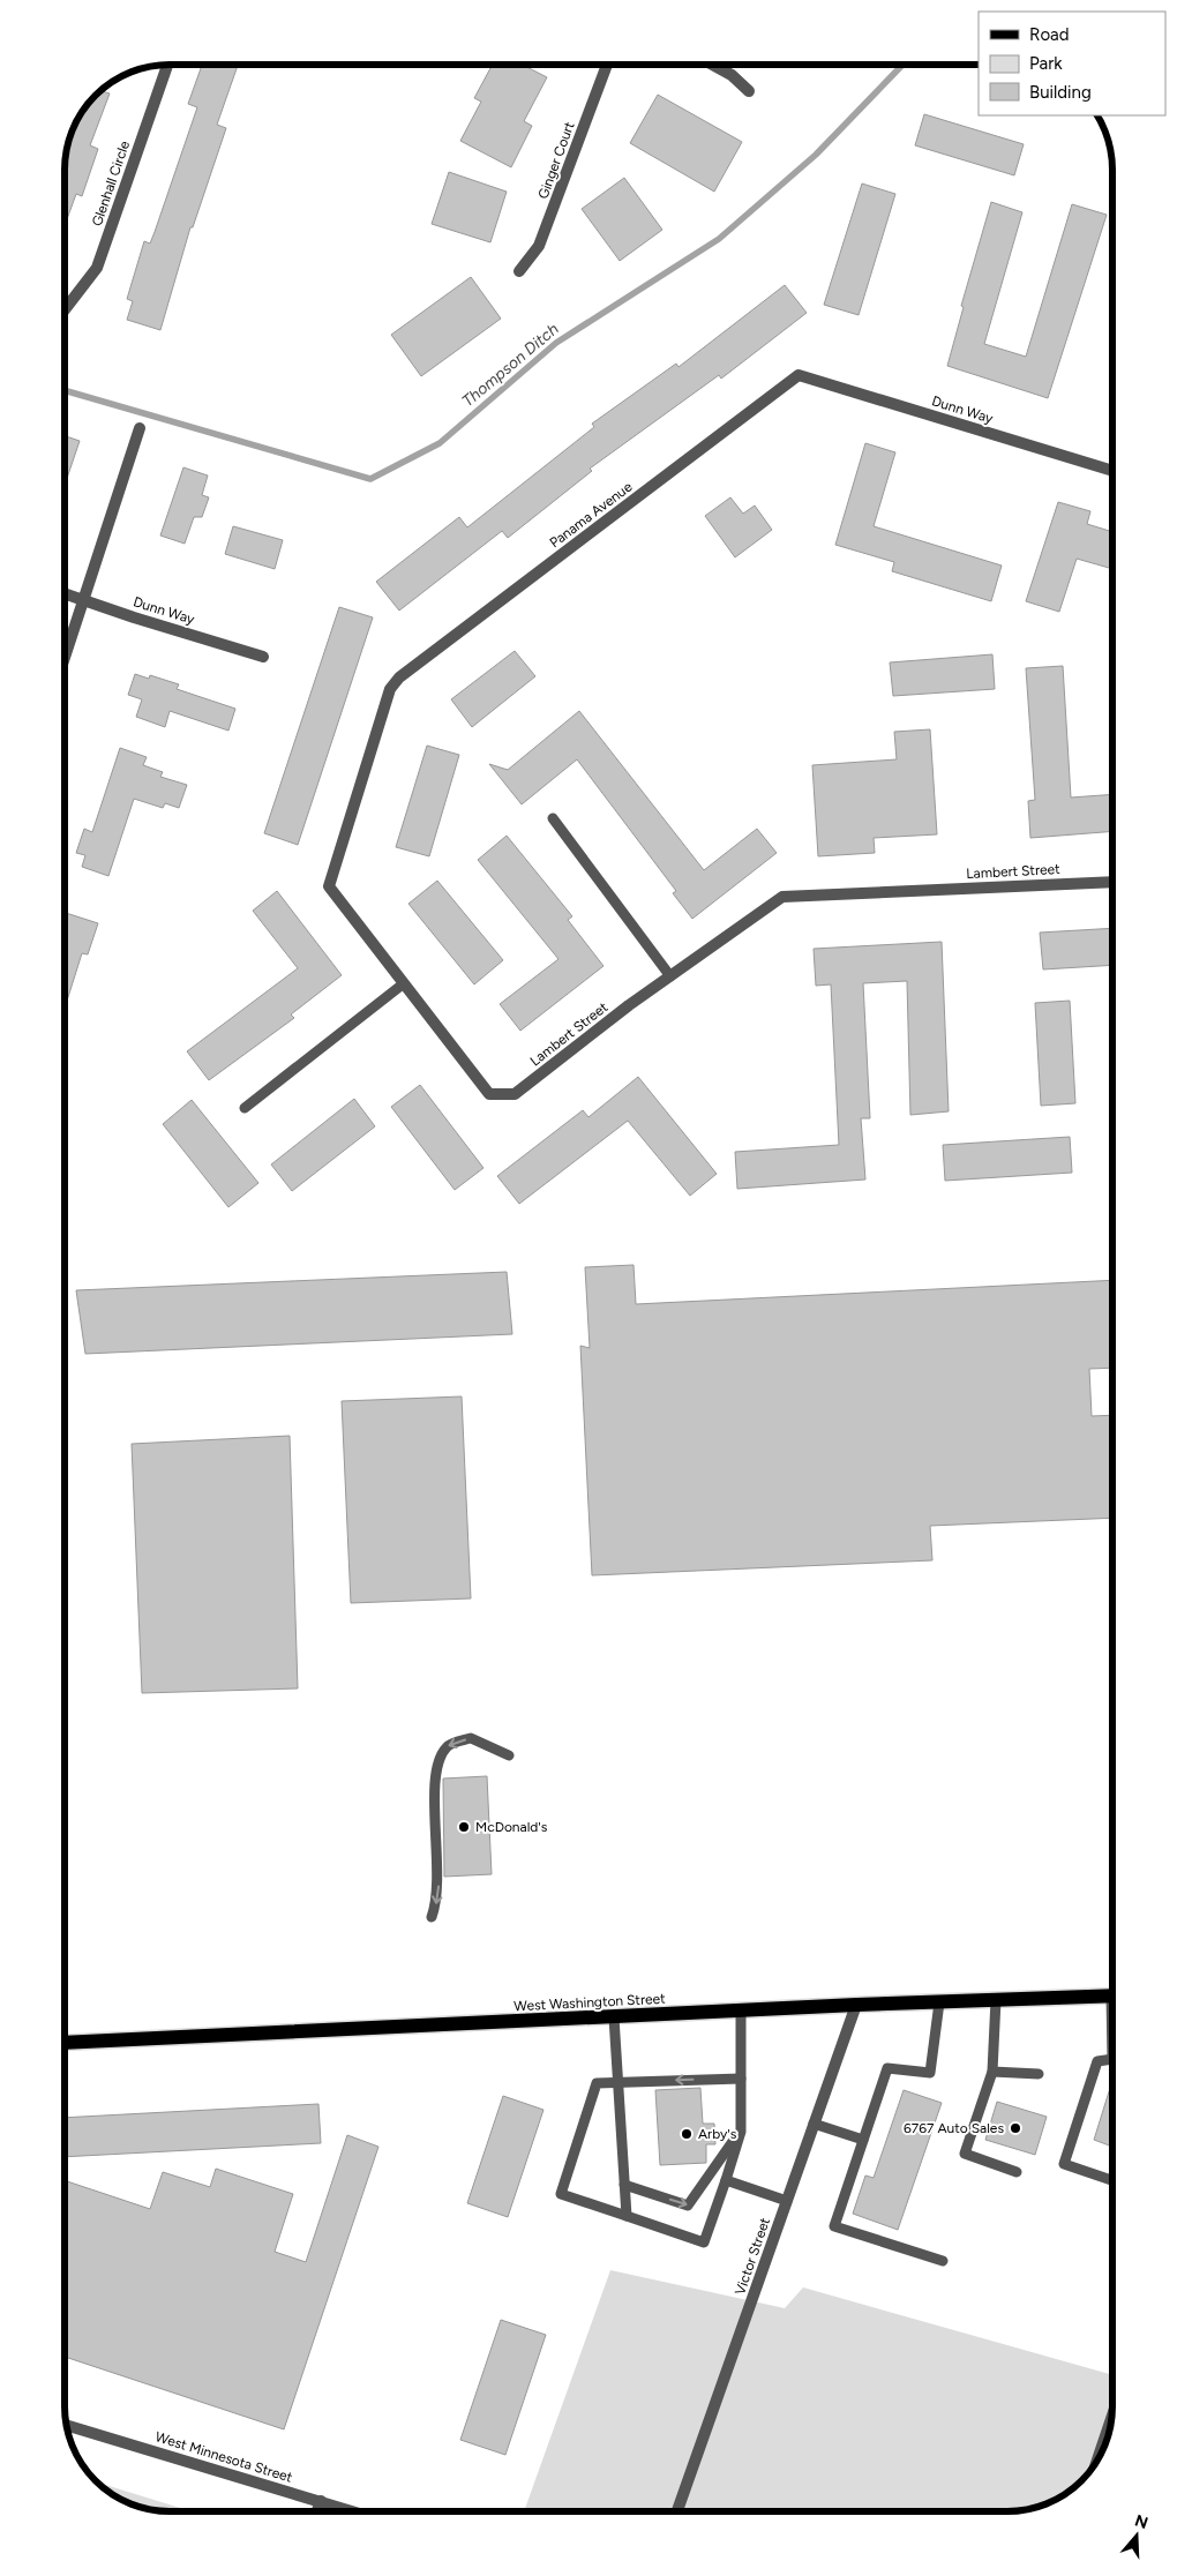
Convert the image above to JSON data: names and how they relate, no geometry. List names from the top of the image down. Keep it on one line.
{"streets":{"main road":["West Washington Street"],"street":["Ginger Court","Glenhall Circle","Dunn Way","Panama Avenue","Lambert Street","Victor Street","West Minnesota Street"]},"crossings":[["Dunn Way","Panama Avenue"],["Panama Avenue","Lambert Street"],["West Washington Street","Victor Street"]],"water":["Thompson Ditch"],"places":["McDonald's","6767 Auto Sales","Arby's"],"legend":["Road","Park","Building"],"north":"top"}
